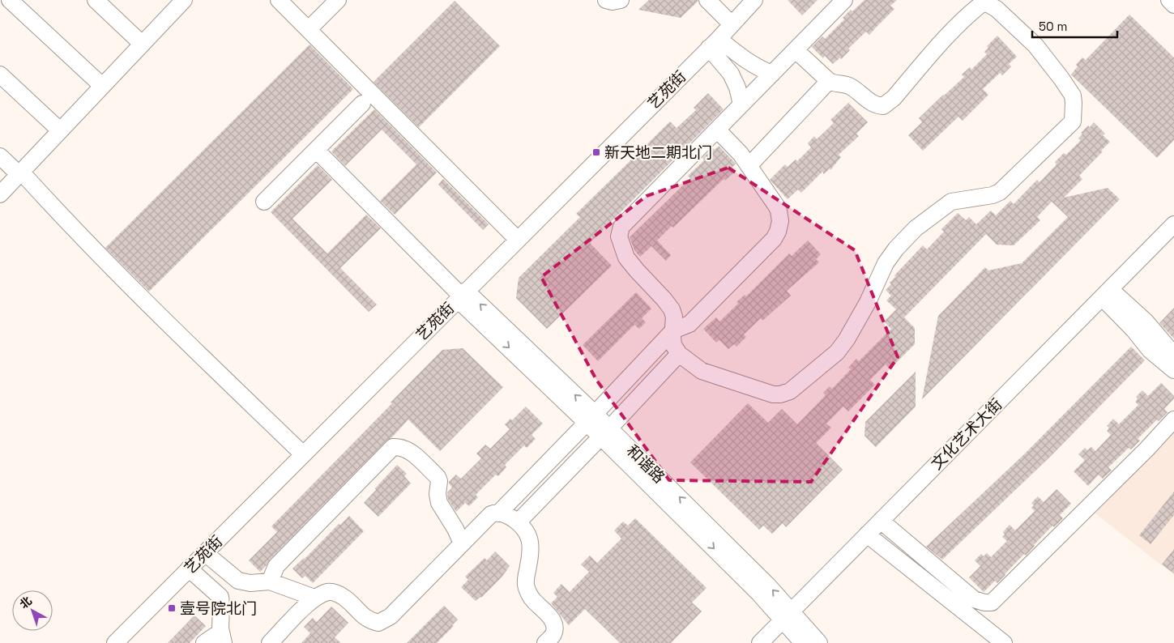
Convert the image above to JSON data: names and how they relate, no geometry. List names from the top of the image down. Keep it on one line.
{"streets":{"street":["艺苑街","文化艺术大街","和谐路"]},"crossings":[["艺苑街","和谐路"],["文化艺术大街","和谐路"]],"places":{"transit":["新天地二期北门","壹号院北门"]},"scale_bar":"50 m","north":"top left"}
